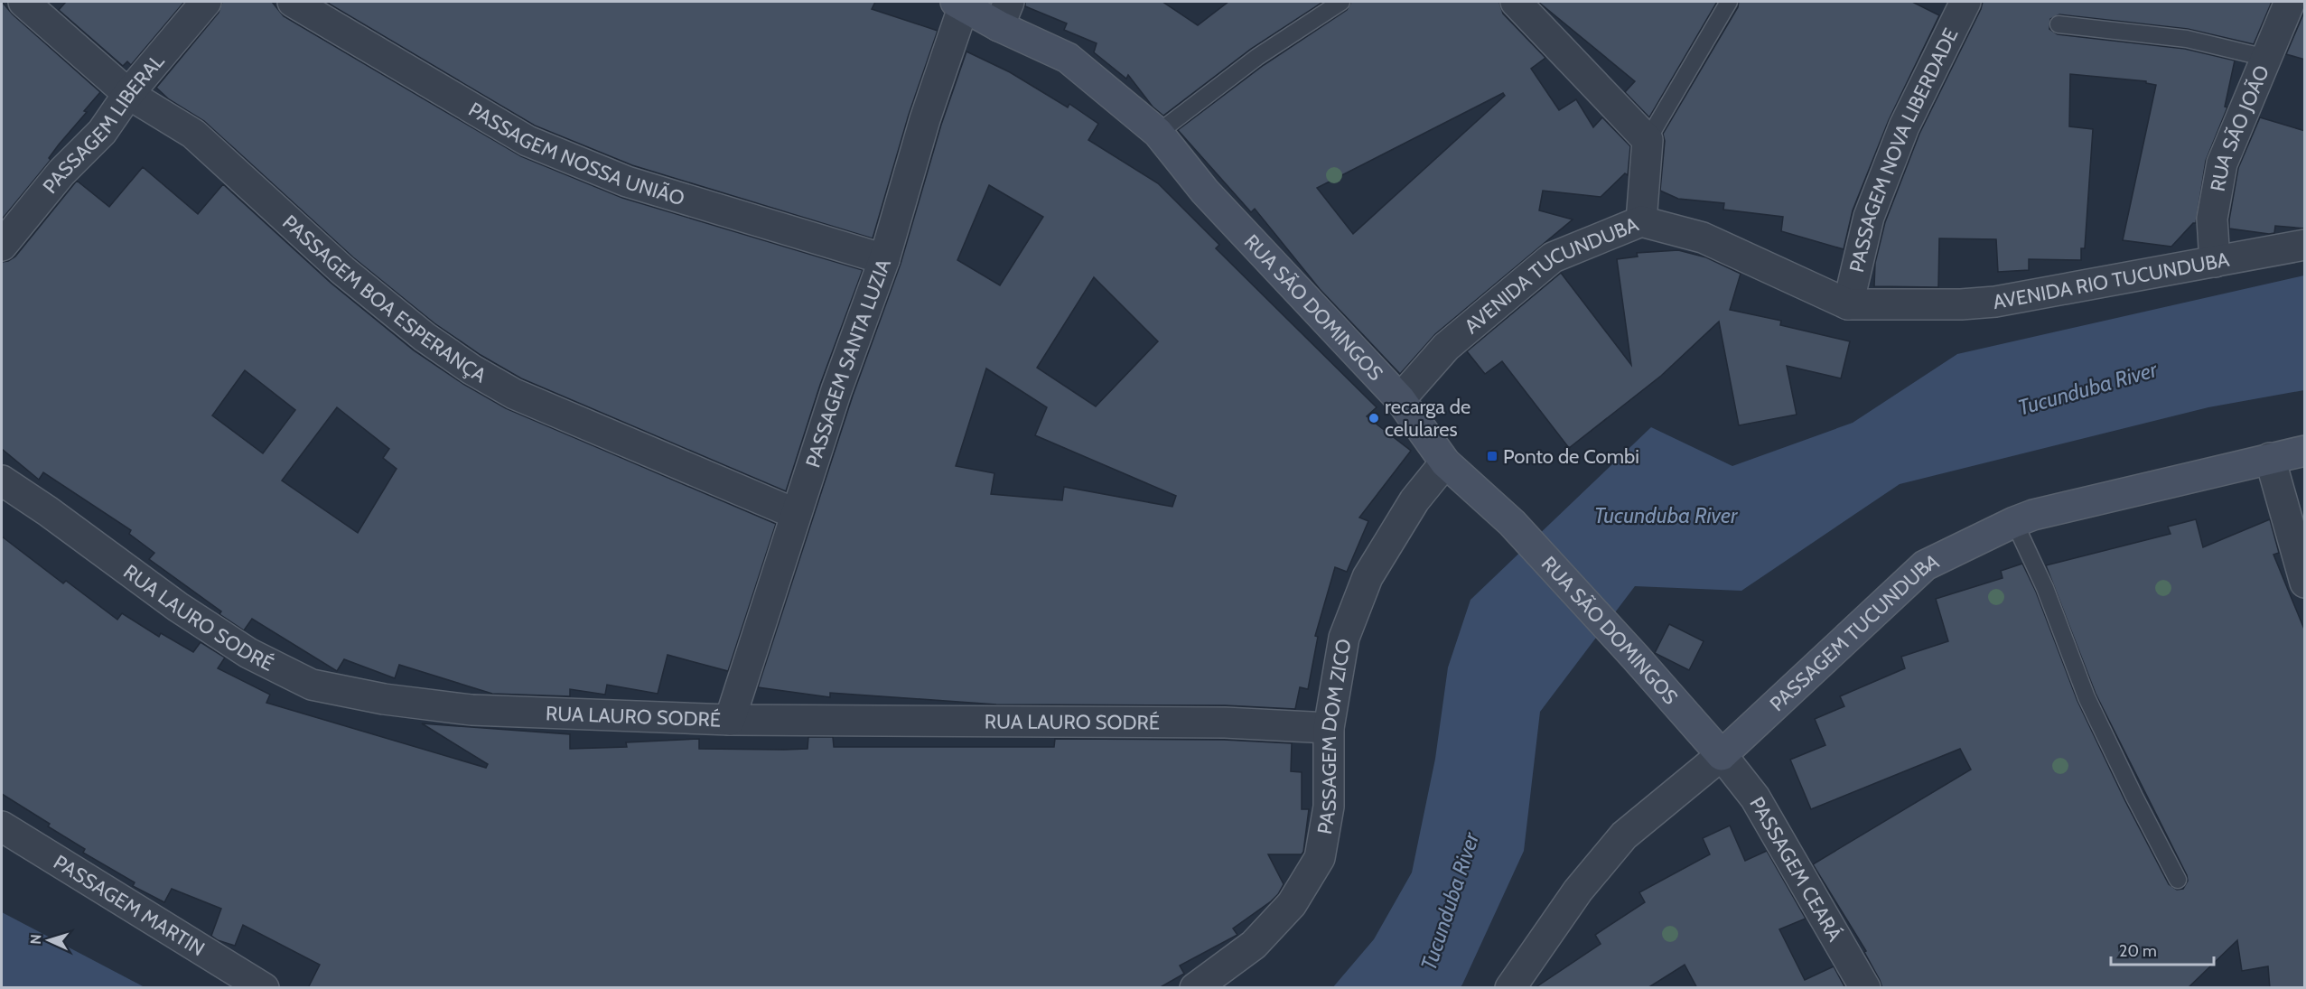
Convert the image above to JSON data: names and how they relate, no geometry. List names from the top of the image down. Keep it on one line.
{"streets":{"street":["PASSAGEM LIBERAL","RUA SÃO JOÃO","PASSAGEM NOVA LIBERDADE","PASSAGEM NOSSA UNIÃO","AVENIDA TUCUNDUBA","AVENIDA RIO TUCUNDUBA","PASSAGEM BOA ESPERANÇA","RUA SÃO DOMINGOS","PASSAGEM SANTA LUZIA","RUA LAURO SODRÉ","PASSAGEM TUCUNDUBA","PASSAGEM DOM ZICO","PASSAGEM CEARÁ","PASSAGEM MARTIN"]},"crossings":[["PASSAGEM LIBERAL","PASSAGEM BOA ESPERANÇA"],["RUA SÃO JOÃO","AVENIDA RIO TUCUNDUBA"],["PASSAGEM NOVA LIBERDADE","AVENIDA TUCUNDUBA"],["PASSAGEM NOSSA UNIÃO","PASSAGEM SANTA LUZIA"],["AVENIDA TUCUNDUBA","AVENIDA RIO TUCUNDUBA"],["AVENIDA TUCUNDUBA","RUA SÃO DOMINGOS"],["PASSAGEM BOA ESPERANÇA","PASSAGEM SANTA LUZIA"],["RUA SÃO DOMINGOS","PASSAGEM SANTA LUZIA"],["RUA SÃO DOMINGOS","PASSAGEM TUCUNDUBA"],["RUA SÃO DOMINGOS","PASSAGEM DOM ZICO"],["RUA SÃO DOMINGOS","PASSAGEM CEARÁ"],["PASSAGEM SANTA LUZIA","RUA LAURO SODRÉ"],["RUA LAURO SODRÉ","PASSAGEM DOM ZICO"],["PASSAGEM TUCUNDUBA","PASSAGEM CEARÁ"]],"water":["Tucunduba River"],"places":{"other":["recarga de celulares"],"transit":["Ponto de Combi"]},"scale_bar":"20 m","north":"left"}
